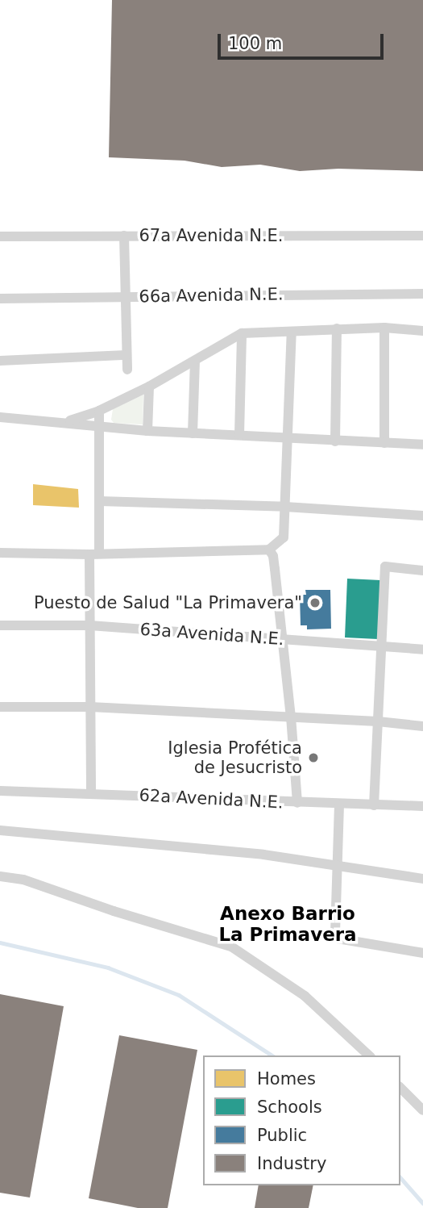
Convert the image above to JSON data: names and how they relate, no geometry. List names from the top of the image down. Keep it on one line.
{"streets":{"street":["67a Avenida N.E.","66a Avenida N.E.","63a Avenida N.E.","62a Avenida N.E."]},"districts":["Anexo Barrio La Primavera"],"places":["Puesto de Salud \"La Primavera\"","Iglesia Profética de Jesucristo"],"legend":["Homes","Schools","Public","Industry"],"scale_bar":"100 m"}
